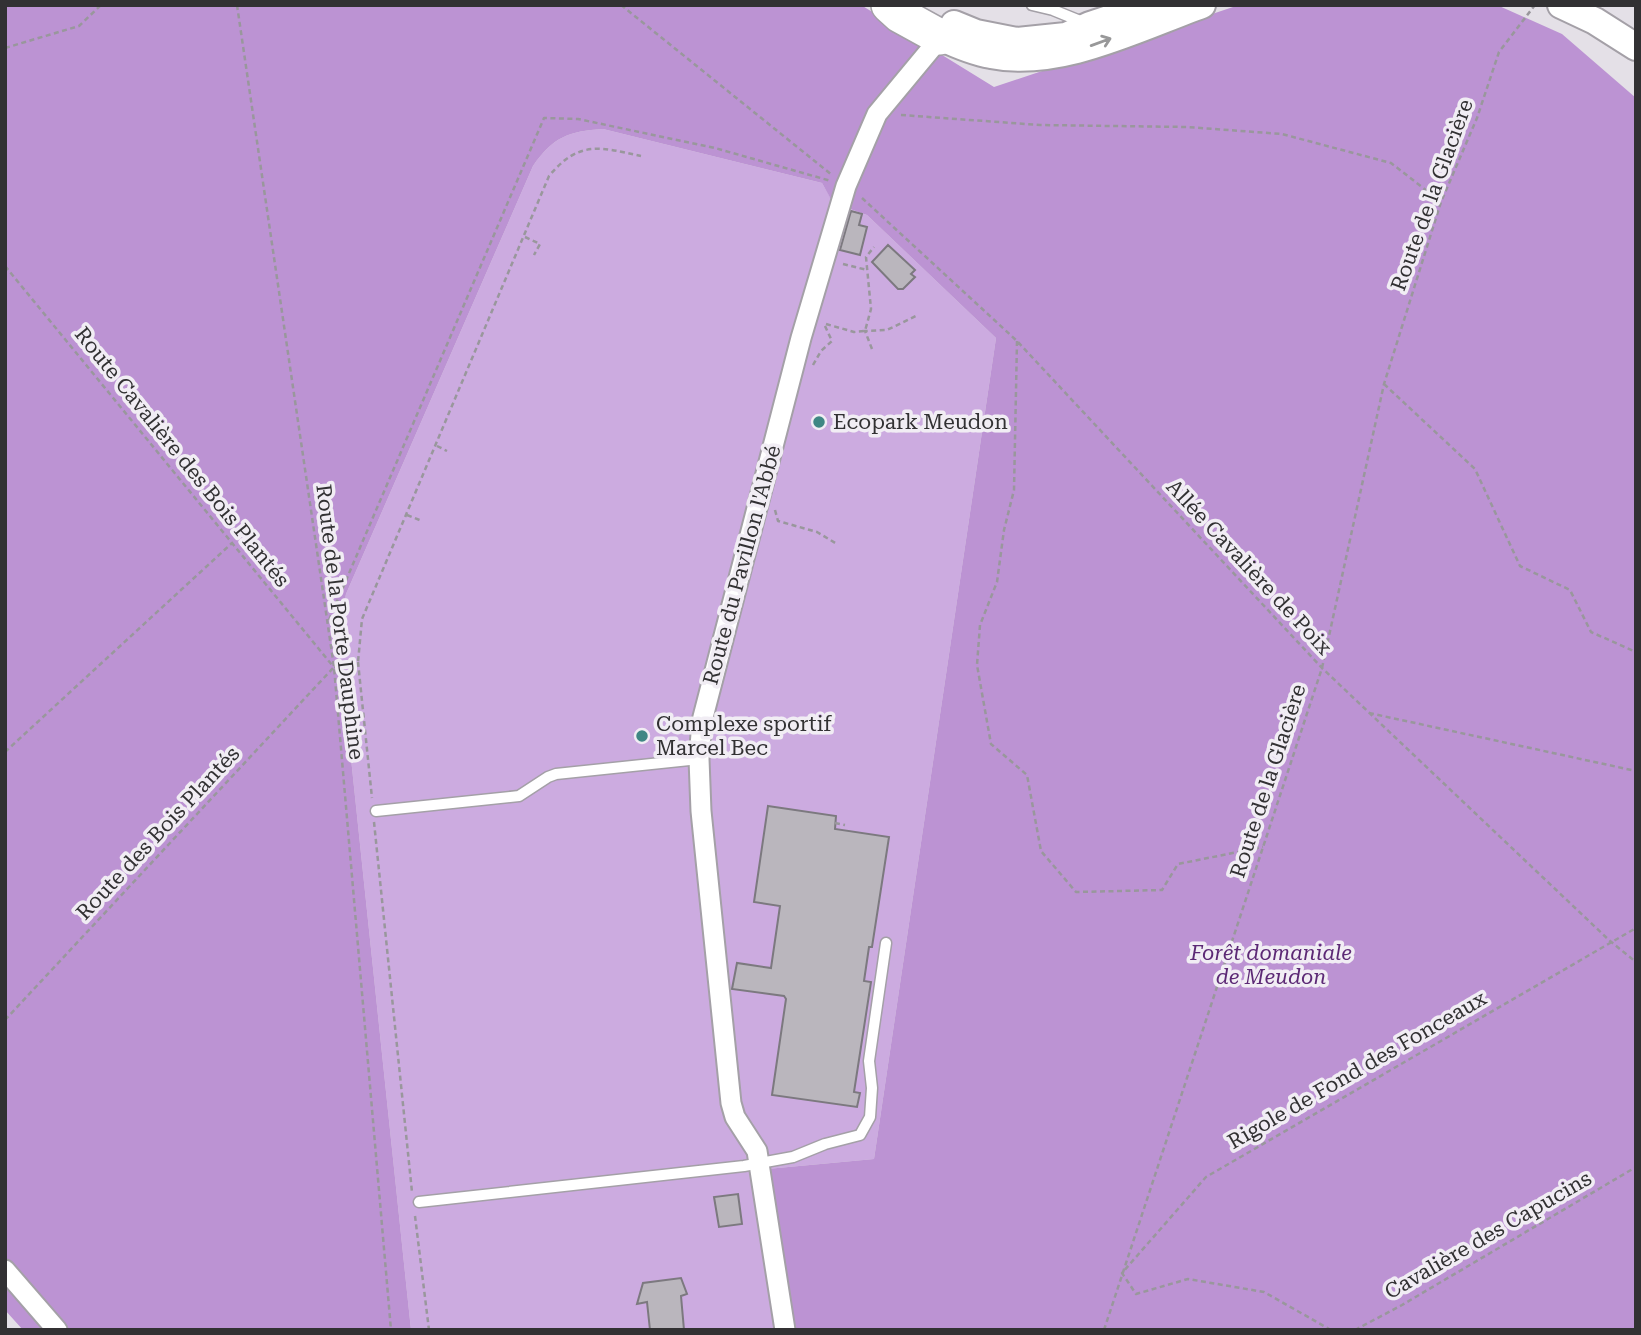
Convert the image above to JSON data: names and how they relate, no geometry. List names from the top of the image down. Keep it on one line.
{"streets":{"street":["Route du Pavillon l'Abbé"],"path":["Route de la Glacière","Route Cavalière des Bois Plantés","Allée Cavalière de Poix","Route de la Porte Dauphine","Route des Bois Plantés","Rigole de Fond des Fonceaux","Cavalière des Capucins"]},"crossings":[["Route de la Glacière","Allée Cavalière de Poix"],["Route de la Glacière","Rigole de Fond des Fonceaux"],["Route Cavalière des Bois Plantés","Route de la Porte Dauphine"],["Route Cavalière des Bois Plantés","Route des Bois Plantés"],["Route du Pavillon l'Abbé","Allée Cavalière de Poix"],["Allée Cavalière de Poix","Rigole de Fond des Fonceaux"],["Route de la Porte Dauphine","Route des Bois Plantés"]],"parks":["Forêt domaniale de Meudon"],"places":["Ecopark Meudon","Complexe sportif Marcel Bec"]}
